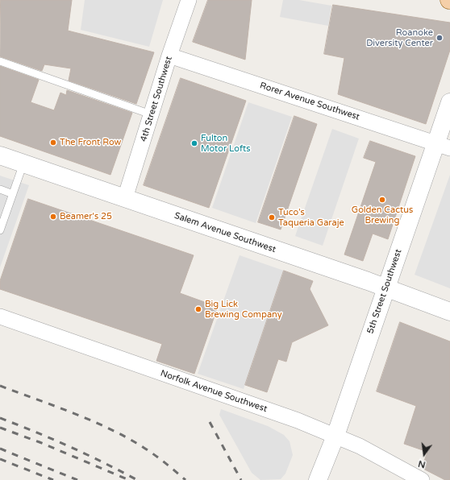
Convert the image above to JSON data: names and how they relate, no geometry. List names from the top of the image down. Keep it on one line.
{"streets":{"street":["4th Street Southwest","Rorer Avenue Southwest","Salem Avenue Southwest","5th Street Southwest","Norfolk Avenue Southwest"]},"crossings":[["4th Street Southwest","Rorer Avenue Southwest"],["4th Street Southwest","Salem Avenue Southwest"],["Rorer Avenue Southwest","5th Street Southwest"],["Salem Avenue Southwest","5th Street Southwest"],["5th Street Southwest","Norfolk Avenue Southwest"]],"places":["Roanoke Diversity Center","The Front Row","Fulton Motor Lofts","Golden Cactus Brewing","Beamer's 25","Tuco’s Taqueria Garaje","Big Lick Brewing Company"],"north":"bottom"}
